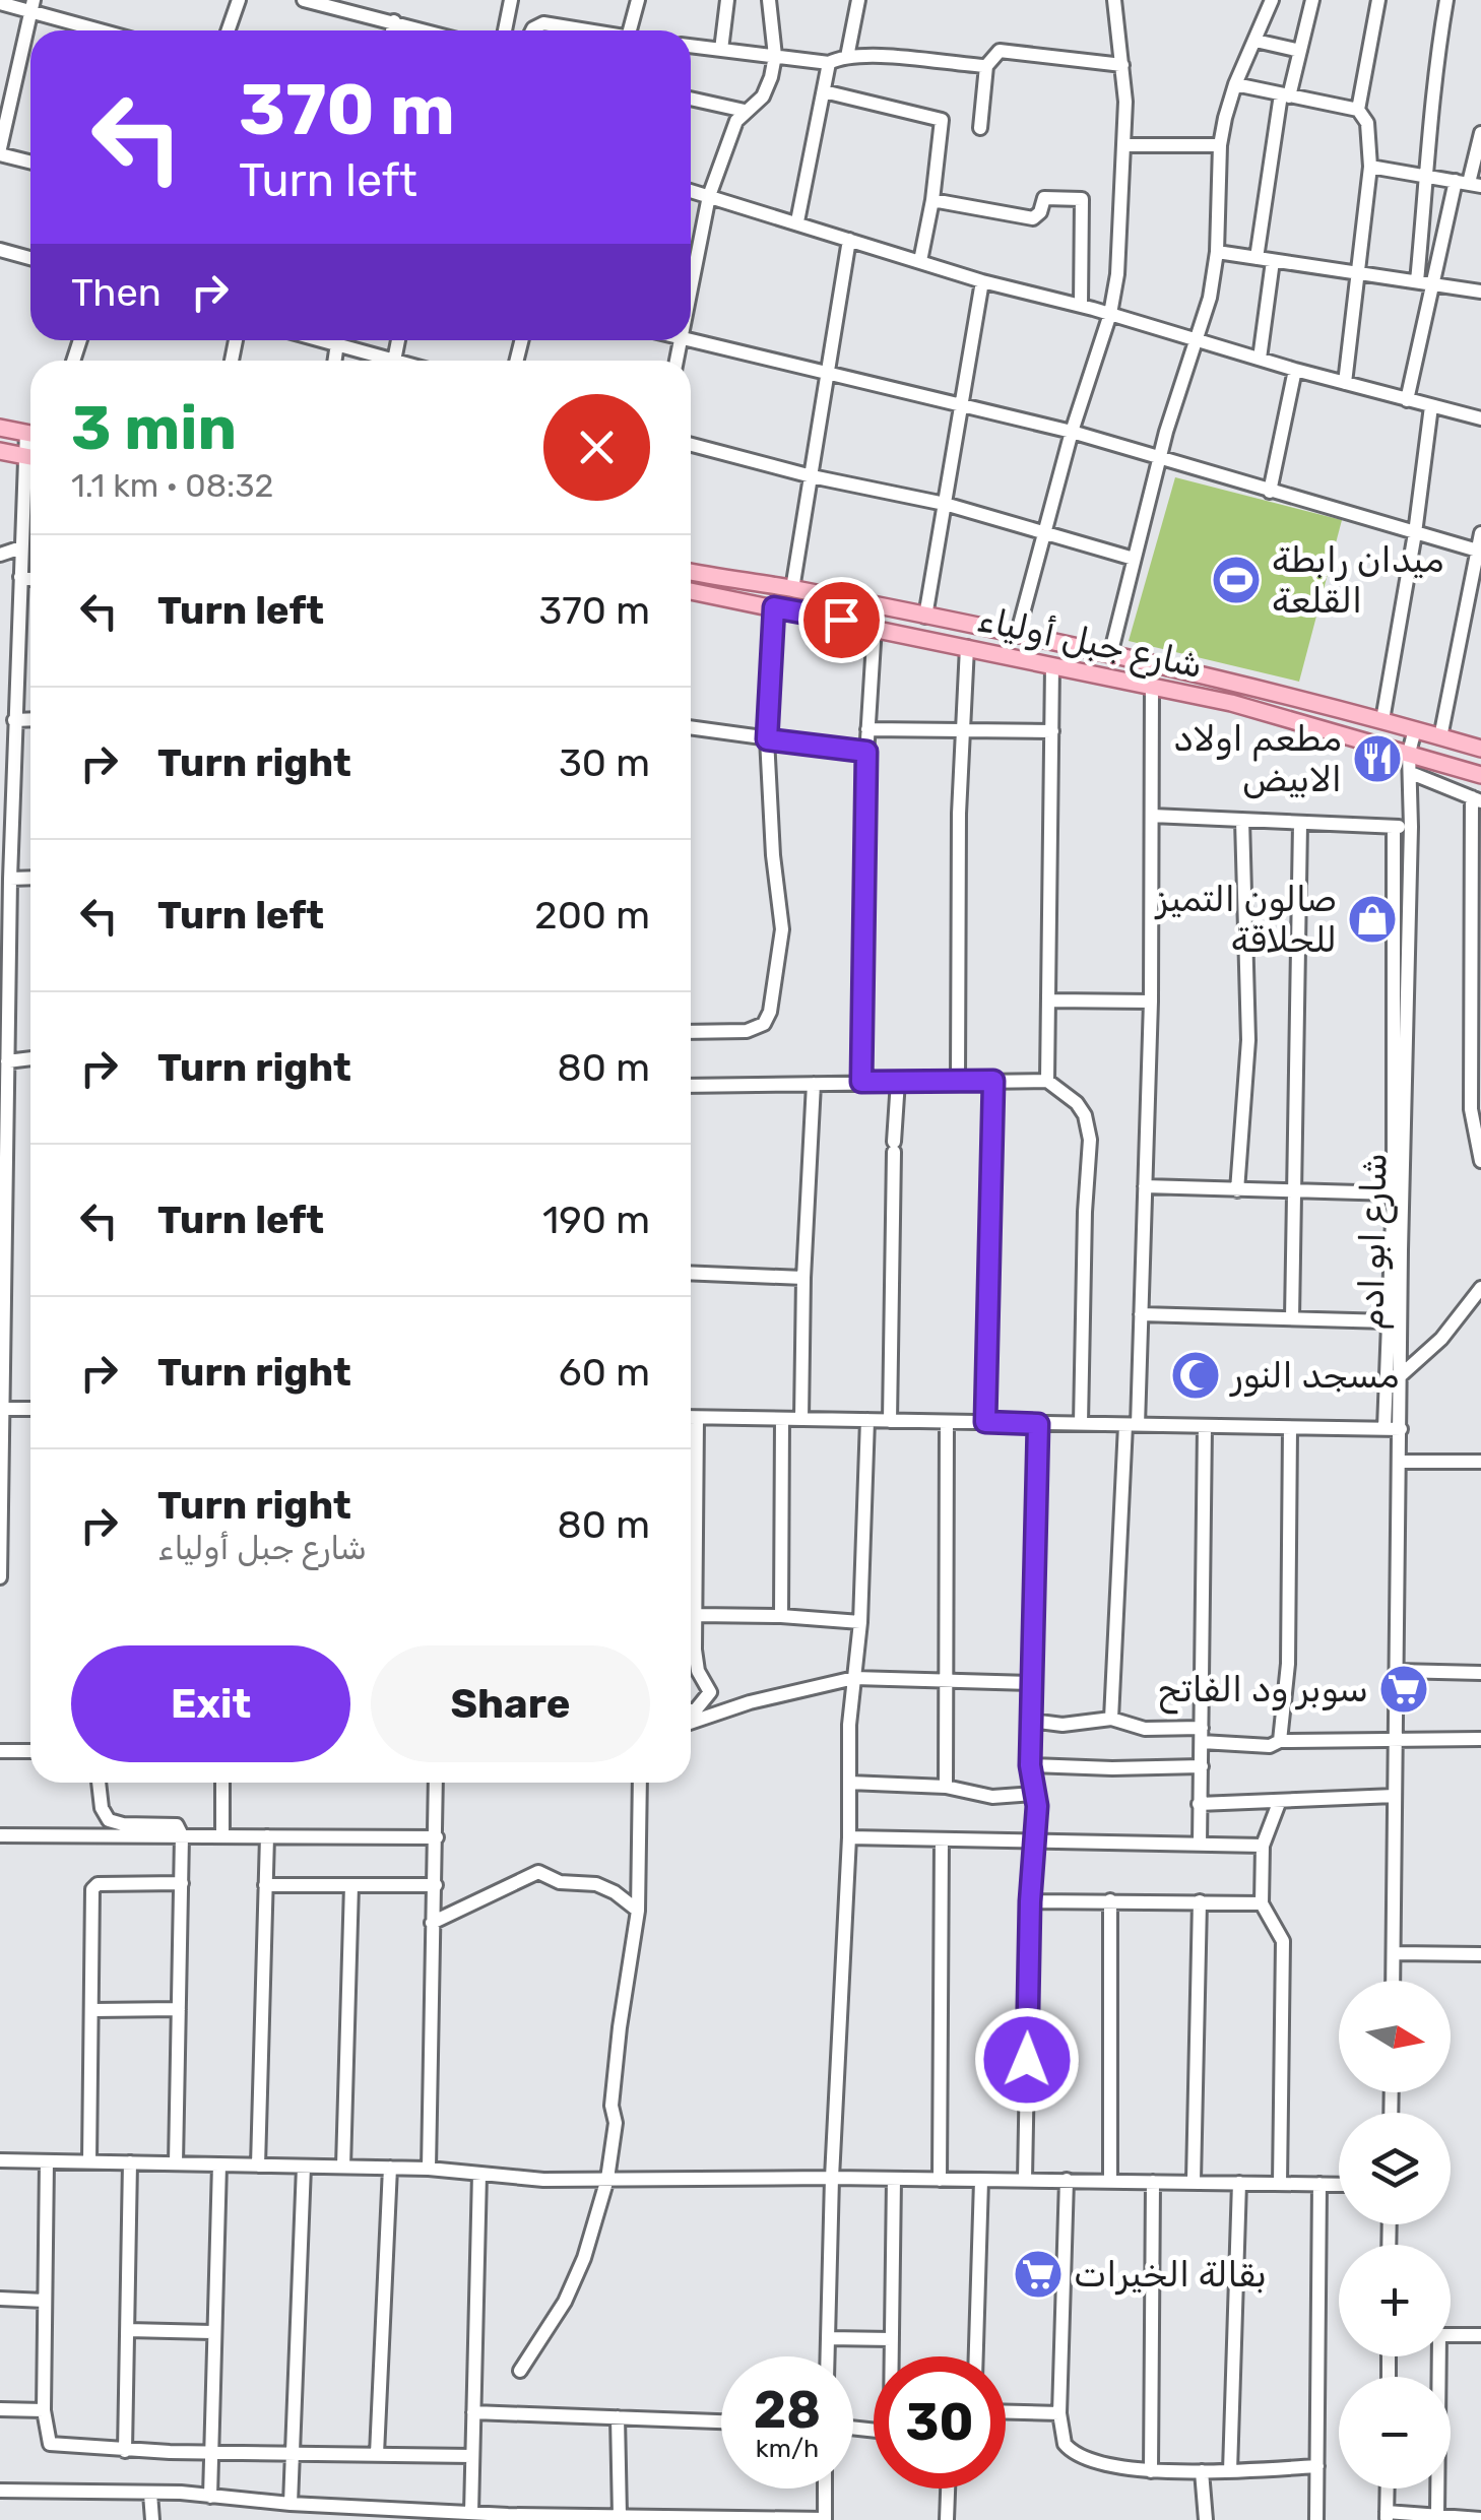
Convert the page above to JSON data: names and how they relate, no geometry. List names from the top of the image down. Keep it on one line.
{"streets":{"main road":["شارع جبل أولياء"],"street":["شارع ابو ادم"]},"crossings":[["شارع جبل أولياء","شارع ابو ادم"]],"places":{"sports":["ميدان رابطة القلعة"],"restaurant":["مطعم اولاد الابيض"],"shop":["صالون التميز للحلاقة"],"mosque":["مسجد النور"],"supermarket":["سوبر ود الفاتح","بقالة الخيرات"]},"north":"right","page":{"turn":["370 m","Turn left"],"then":"Then","heading":["3 min","1.1 km · 08:32"],"list":[{"name":"Turn left","value":"370 m"},{"name":"Turn right","value":"30 m"},{"name":"Turn left","value":"200 m"},{"name":"Turn right","value":"80 m"},{"name":"Turn left","value":"190 m"},{"name":"Turn right","value":"60 m"},{"name":"Turn right","note":"شارع جبل أولياء","value":"80 m"}],"buttons":["Exit","Share"],"map_buttons":["+","−"],"speed":"28 km/h","limit":"30"}}
